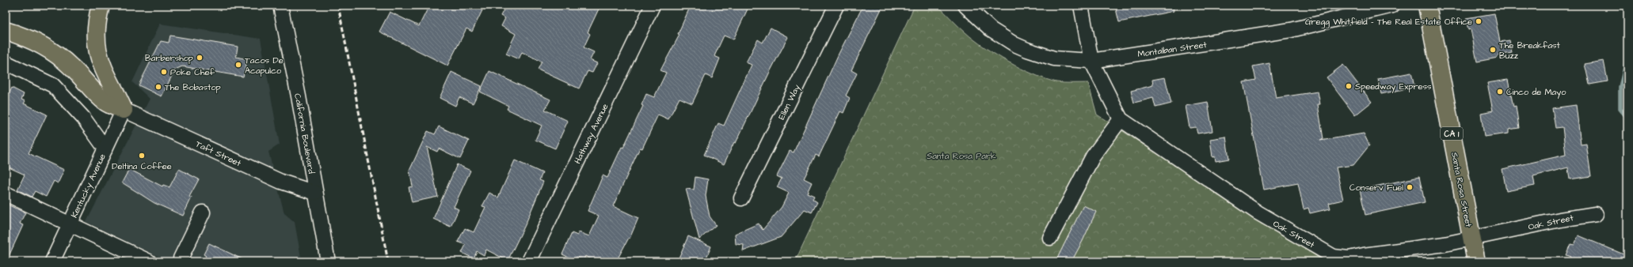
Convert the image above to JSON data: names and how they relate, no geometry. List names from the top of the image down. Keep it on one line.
{"streets":{"highway":["CA 1","Santa Rosa Street"],"street":["Montalban Street","Ellen Way","California Boulevard","Hathway Avenue","Taft Street","Kentucky Avenue","Oak Street"]},"crossings":[["Montalban Street","Oak Street"],["California Boulevard","Taft Street"],["Taft Street","Kentucky Avenue"],["Santa Rosa Street","Oak Street"]],"parks":["Santa Rosa Park"],"places":["Gregg Whitfield - The Real Estate Office","The Breakfast Buzz","Barbershop","Tacos De Acapulco","Poke Chef","Speedway Express","The Bobastop","Cinco de Mayo","Deltina Coffee","Conserv Fuel"]}
